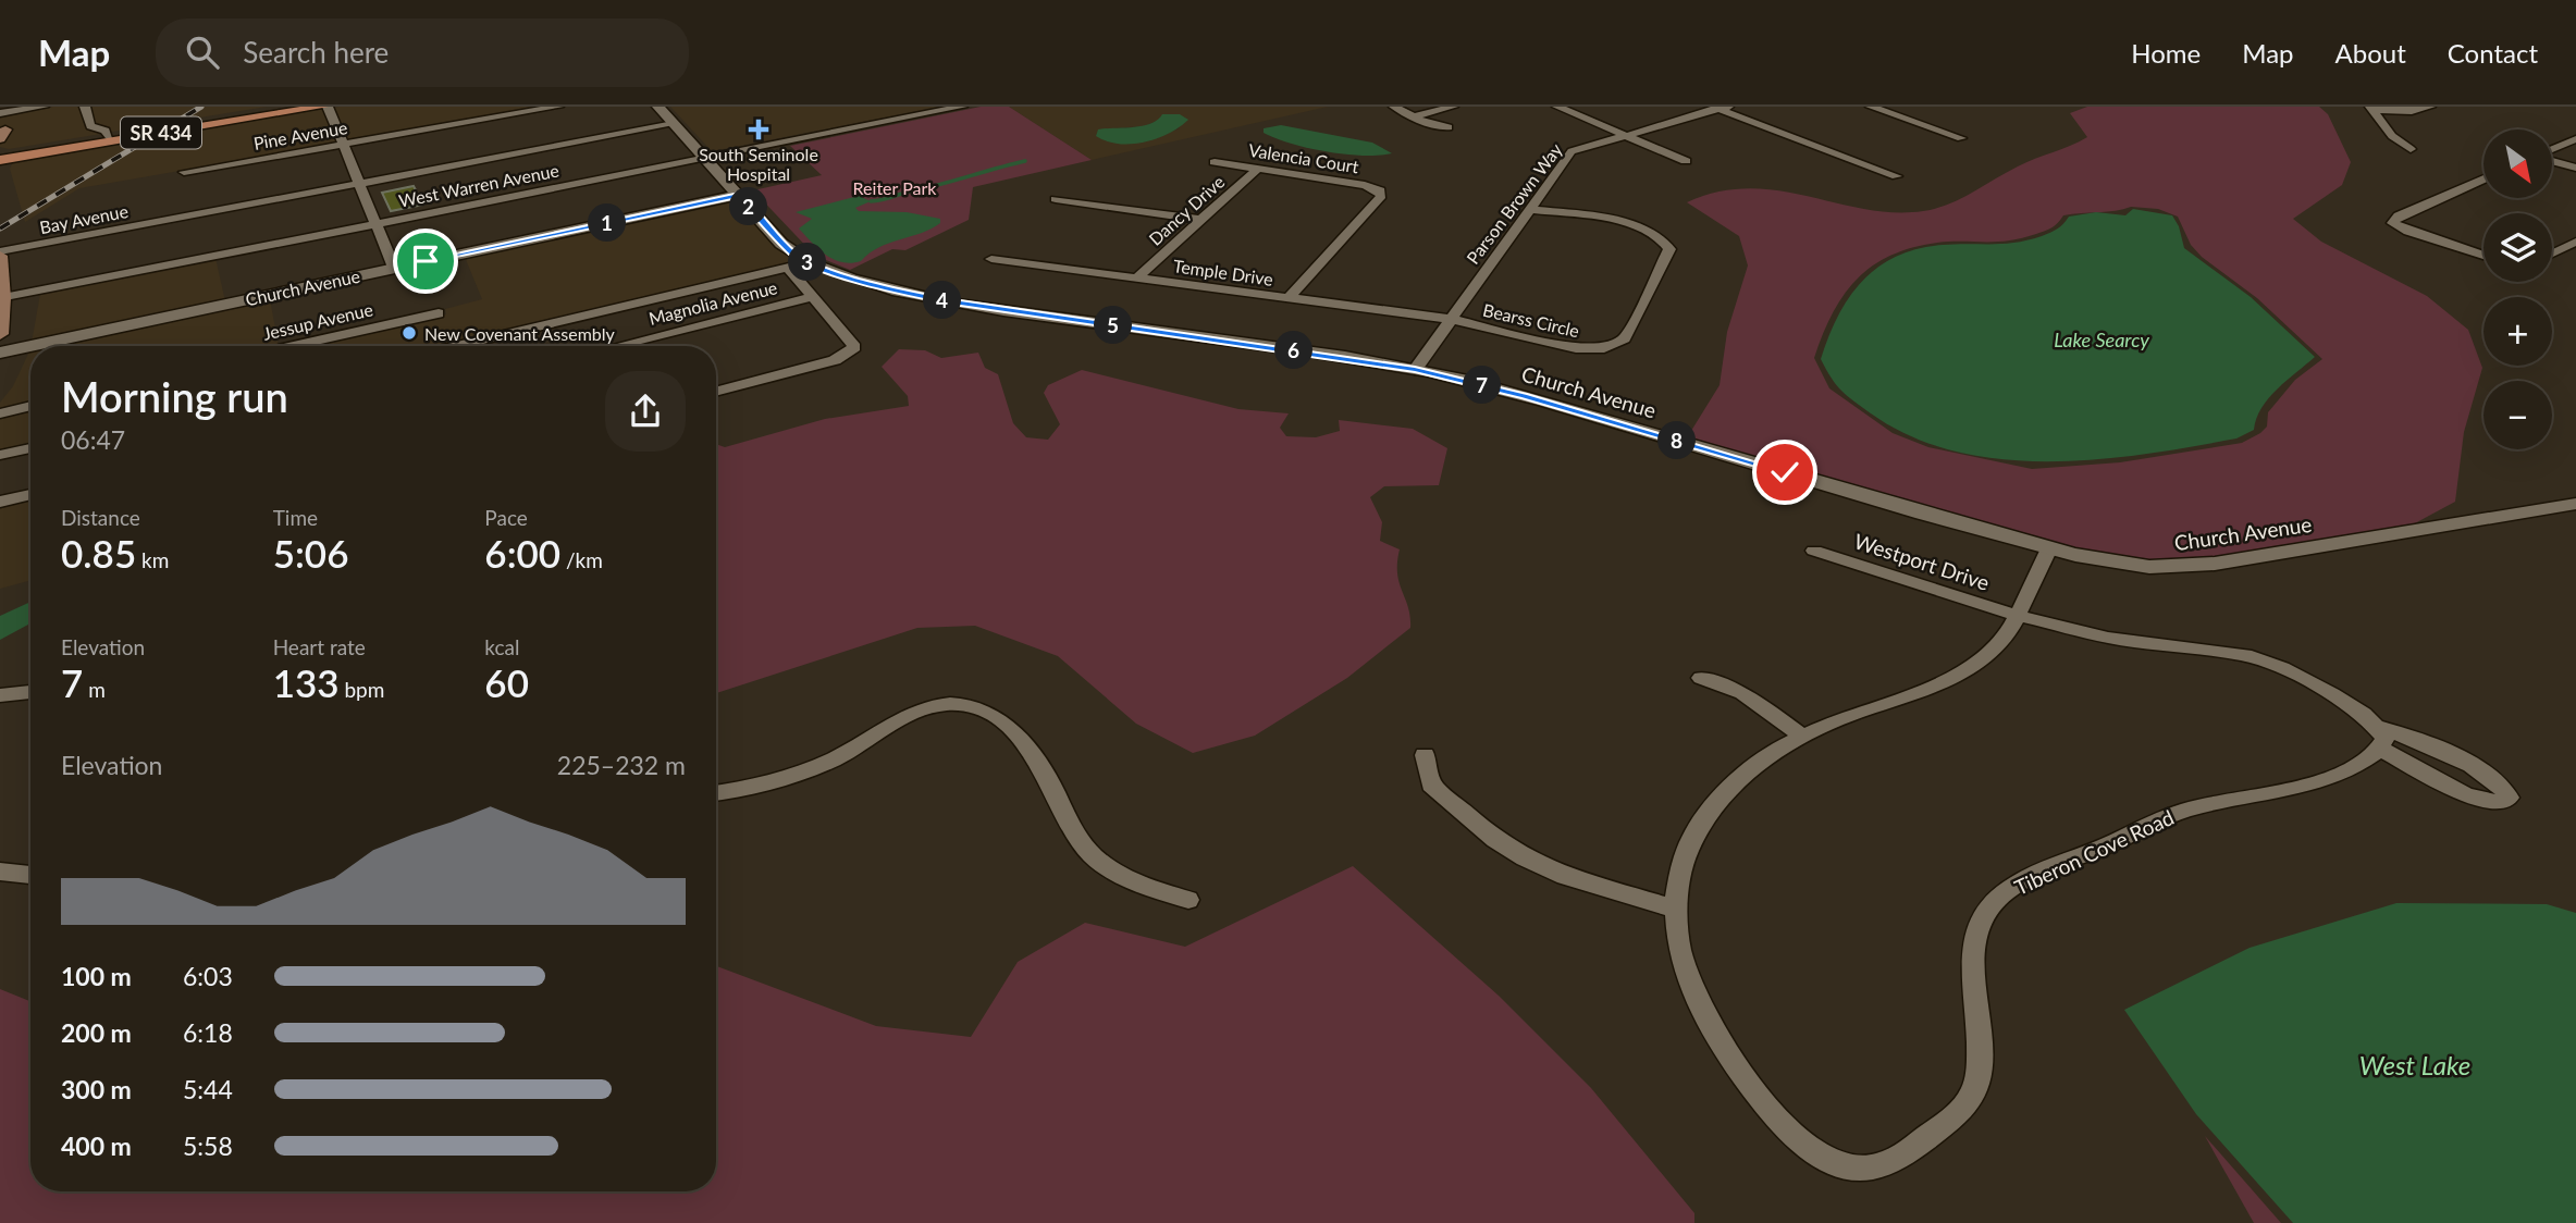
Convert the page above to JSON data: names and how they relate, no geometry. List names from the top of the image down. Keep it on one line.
{"streets":{"main road":["SR 434"],"street":["Pine Avenue","Valencia Court","West Warren Avenue","Parson Brown Way","Dancy Drive","Bay Avenue","Temple Drive","Church Avenue","Magnolia Avenue","Bearss Circle","Jessup Avenue","Westport Drive","Tiberon Cove Road"]},"crossings":[["Valencia Court","Dancy Drive"],["Valencia Court","Temple Drive"],["Parson Brown Way","Temple Drive"],["Parson Brown Way","Church Avenue"],["Parson Brown Way","Bearss Circle"],["Dancy Drive","Temple Drive"],["Temple Drive","Bearss Circle"],["Church Avenue","Tiberon Cove Road"],["Westport Drive","Tiberon Cove Road"]],"water":["Lake Searcy","West Lake"],"parks":["Reiter Park"],"places":{"health":["South Seminole Hospital"],"other":["New Covenant Assembly"]},"north":"bottom right","page":{"header":"Map","search":"Search here","nav":["Home","Map","About","Contact"],"map_buttons":["+","−"],"pins":["2","1","3","4","5","6","7","8"],"heading":["Morning run","06:47"],"stats":[["Distance","0.85 km"],["Time","5:06"],["Pace","6:00 /km"],["Elevation","7 m"],["Heart rate","133 bpm"],["kcal","60"]],"chart":["Elevation","225–232 m"],"list":[{"name":"100 m","note":"6:03"},{"name":"200 m","note":"6:18"},{"name":"300 m","note":"5:44"},{"name":"400 m","note":"5:58"}]}}
